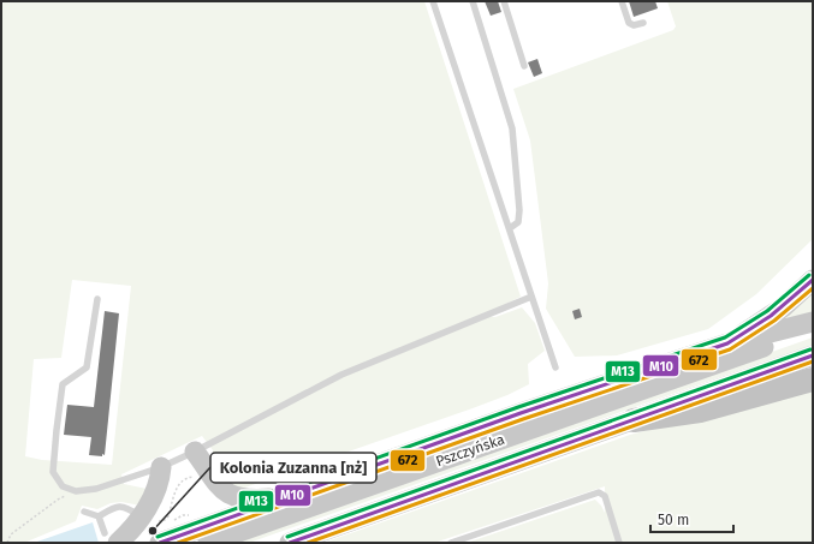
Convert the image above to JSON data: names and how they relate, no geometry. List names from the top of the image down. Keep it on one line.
{"streets":{"main road":["Pszczyńska"]},"places":["Kolonia Zuzanna [nż]"],"lines":["transit line M13","transit line M10","transit line 672"],"scale_bar":"50 m"}
